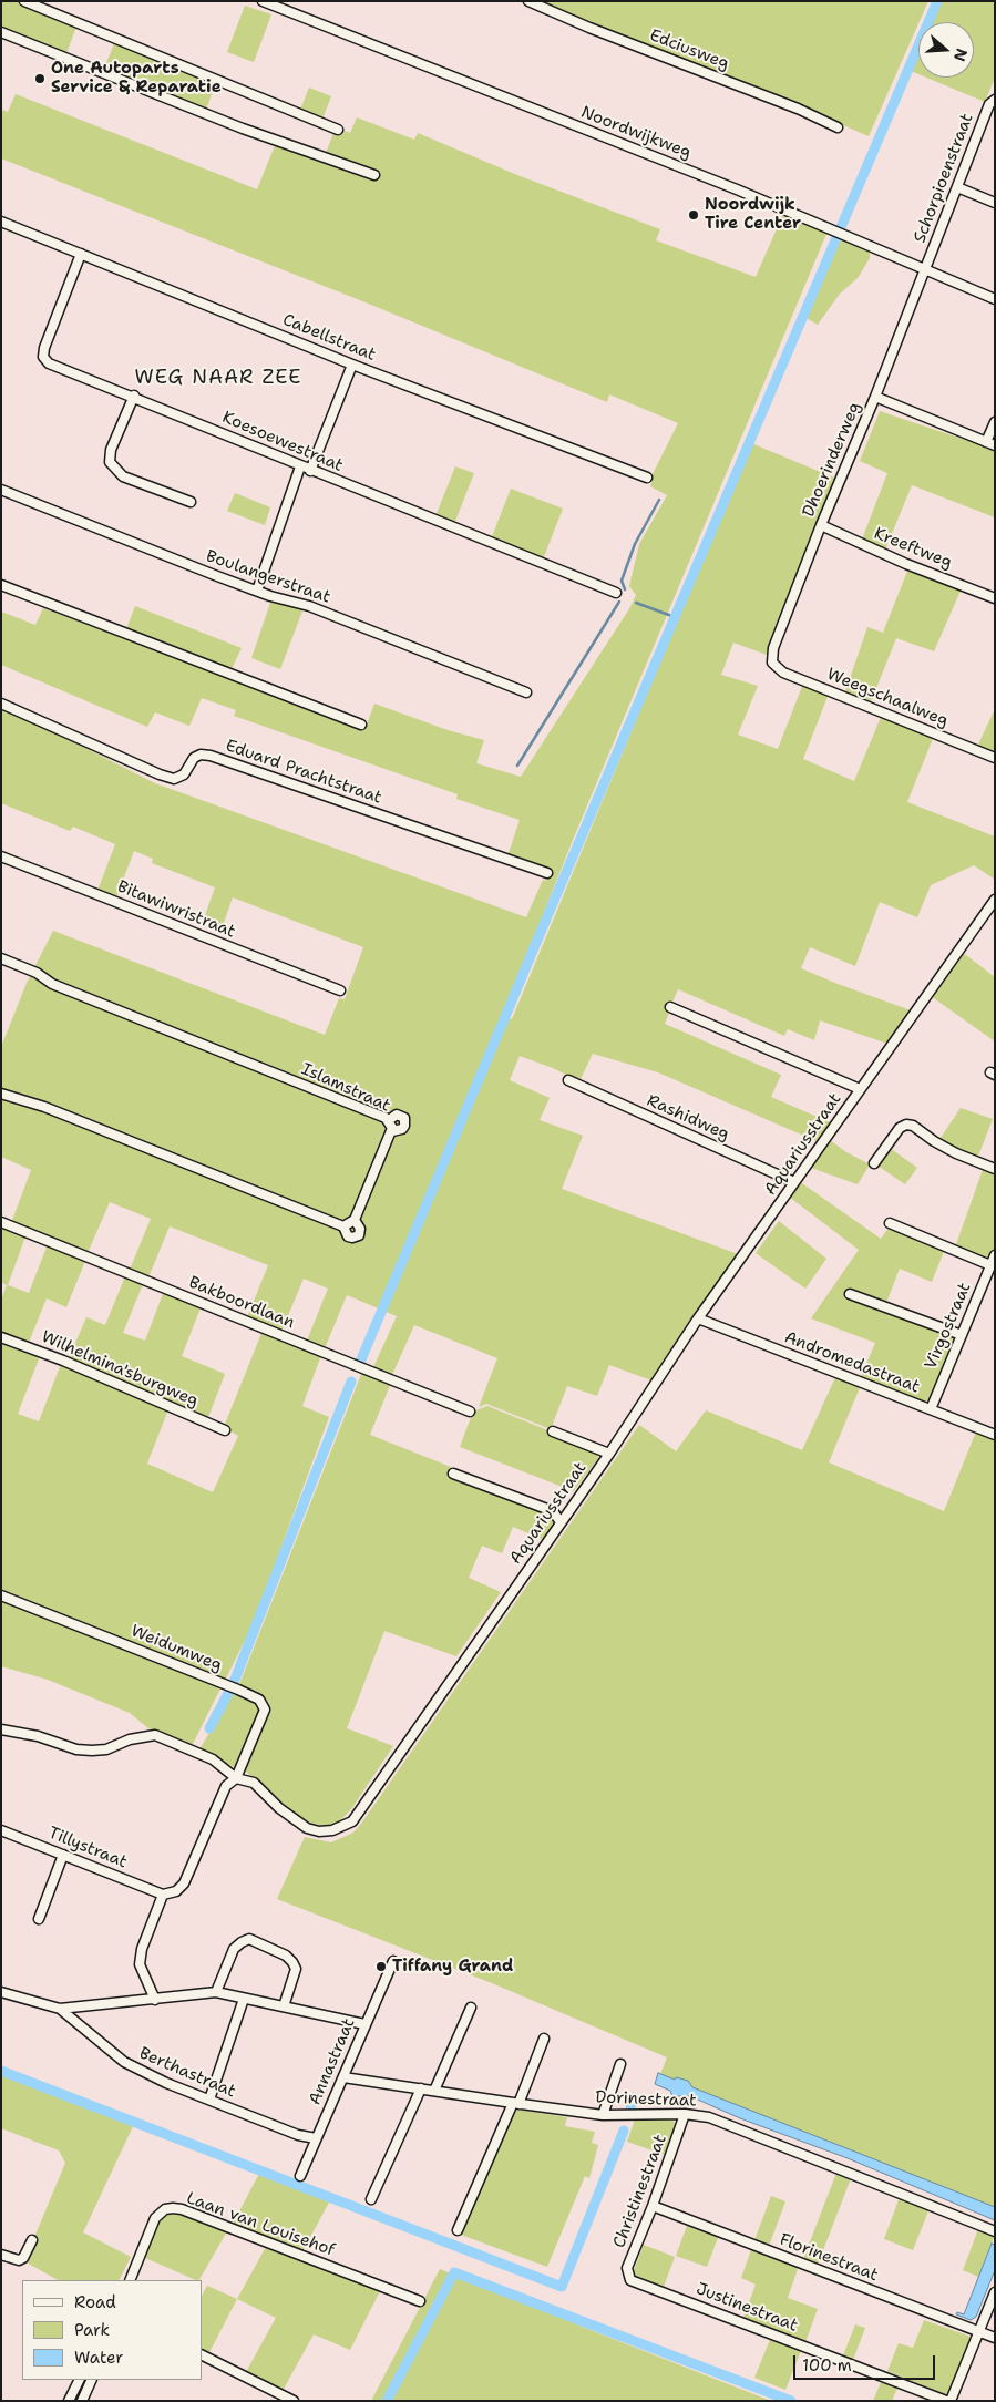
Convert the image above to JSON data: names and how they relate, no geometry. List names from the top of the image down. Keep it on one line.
{"streets":{"street":["Edciusweg","Noordwijkweg","Schorpioenstraat","Cabellstraat","Koesoewestraat","Dhoerinderweg","Kreeftweg","Boulangerstraat","Weegschaalweg","Eduard Prachtstraat","Bitawiwristraat","Islamstraat","Rashidweg","Aquariusstraat","Bakboordlaan","Virgostraat","Andromedastraat","Wilhelmina'sburgweg","Weidumweg","Tillystraat","Annastraat","Berthastraat","Dorinestraat","Christinestraat","Laan van Louisehof","Florinestraat","Justinestraat"]},"crossings":[["Noordwijkweg","Schorpioenstraat"],["Noordwijkweg","Dhoerinderweg"],["Schorpioenstraat","Dhoerinderweg"],["Cabellstraat","Koesoewestraat"],["Dhoerinderweg","Kreeftweg"],["Dhoerinderweg","Weegschaalweg"],["Rashidweg","Aquariusstraat"],["Aquariusstraat","Andromedastraat"],["Aquariusstraat","Weidumweg"],["Virgostraat","Andromedastraat"],["Annastraat","Berthastraat"],["Annastraat","Dorinestraat"],["Dorinestraat","Christinestraat"],["Christinestraat","Florinestraat"],["Christinestraat","Justinestraat"]],"districts":["WEG NAAR ZEE"],"places":["One Autoparts Service & Reparatie","Noordwijk Tire Center","Tiffany Grand"],"legend":["Road","Park","Water"],"scale_bar":"100 m","north":"right"}
